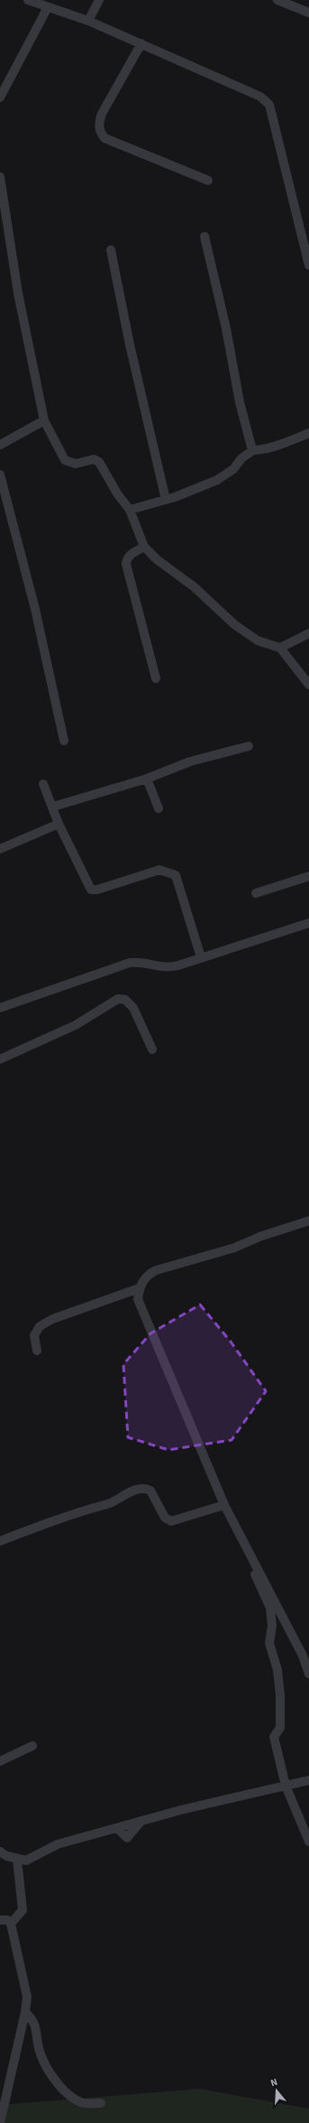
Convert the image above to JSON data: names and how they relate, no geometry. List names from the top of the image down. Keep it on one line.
{"north":"top"}
